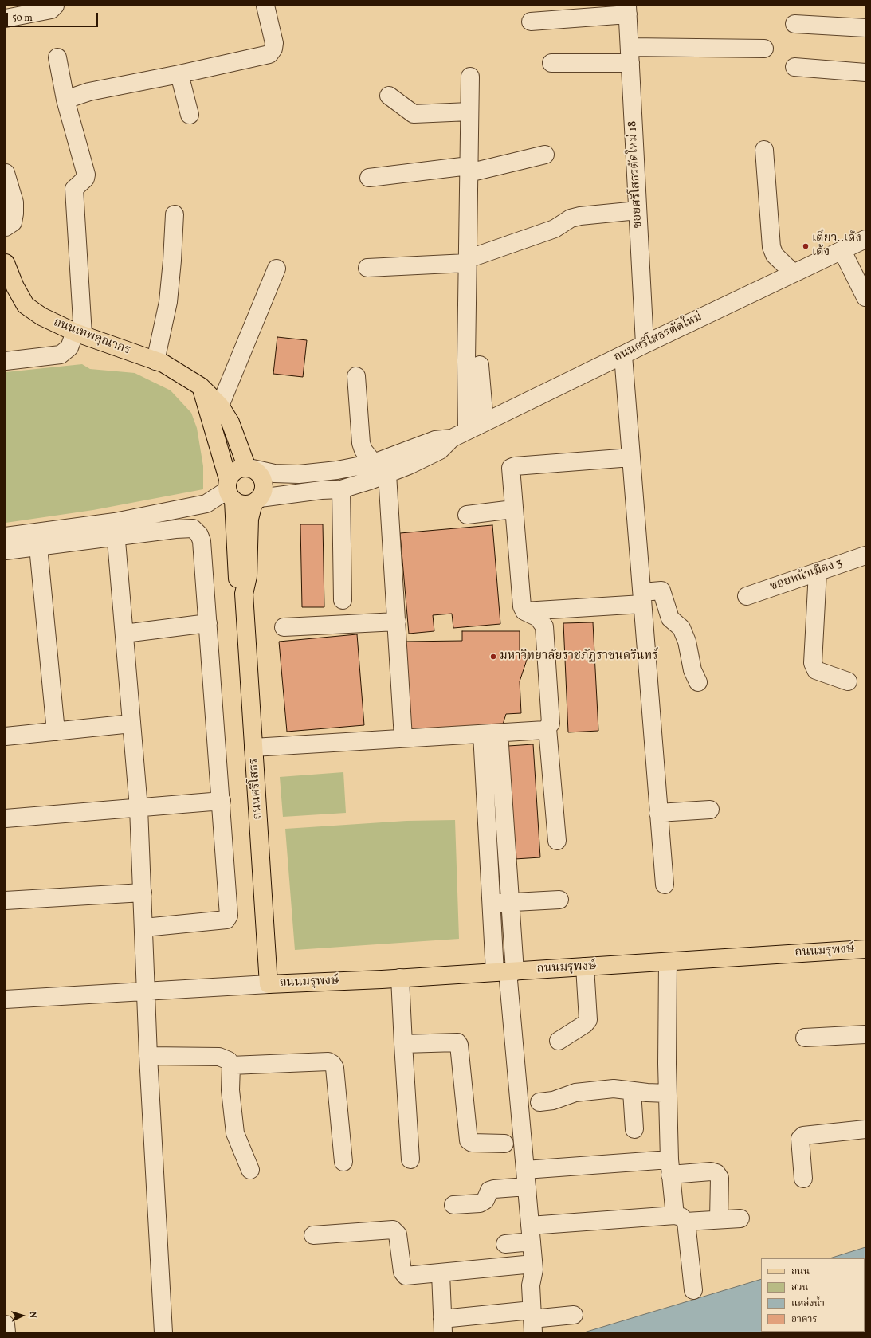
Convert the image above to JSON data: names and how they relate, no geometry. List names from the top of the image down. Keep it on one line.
{"streets":{"main road":["ถนนเทพคุณากร","ถนนศรีโสธร","ถนนมรุพงษ์"],"street":["ซอยศรีโสธรตัดใหม่ 18","ถนนศรีโสธรตัดใหม่","ซอยหน้าเมือง 3"]},"crossings":[["ซอยศรีโสธรตัดใหม่ 18","ถนนศรีโสธรตัดใหม่"],["ถนนเทพคุณากร","ถนนศรีโสธรตัดใหม่"],["ถนนเทพคุณากร","ถนนศรีโสธร"],["ถนนศรีโสธรตัดใหม่","ถนนศรีโสธร"],["ถนนศรีโสธร","ถนนมรุพงษ์"]],"places":["เตี๋ยว..เด้ง เด้ง","มหาวิทยาลัยราชภัฏราชนครินทร์"],"legend":["ถนน","สวน","แหล่งน้ำ","อาคาร"],"scale_bar":"50 m","north":"right"}
